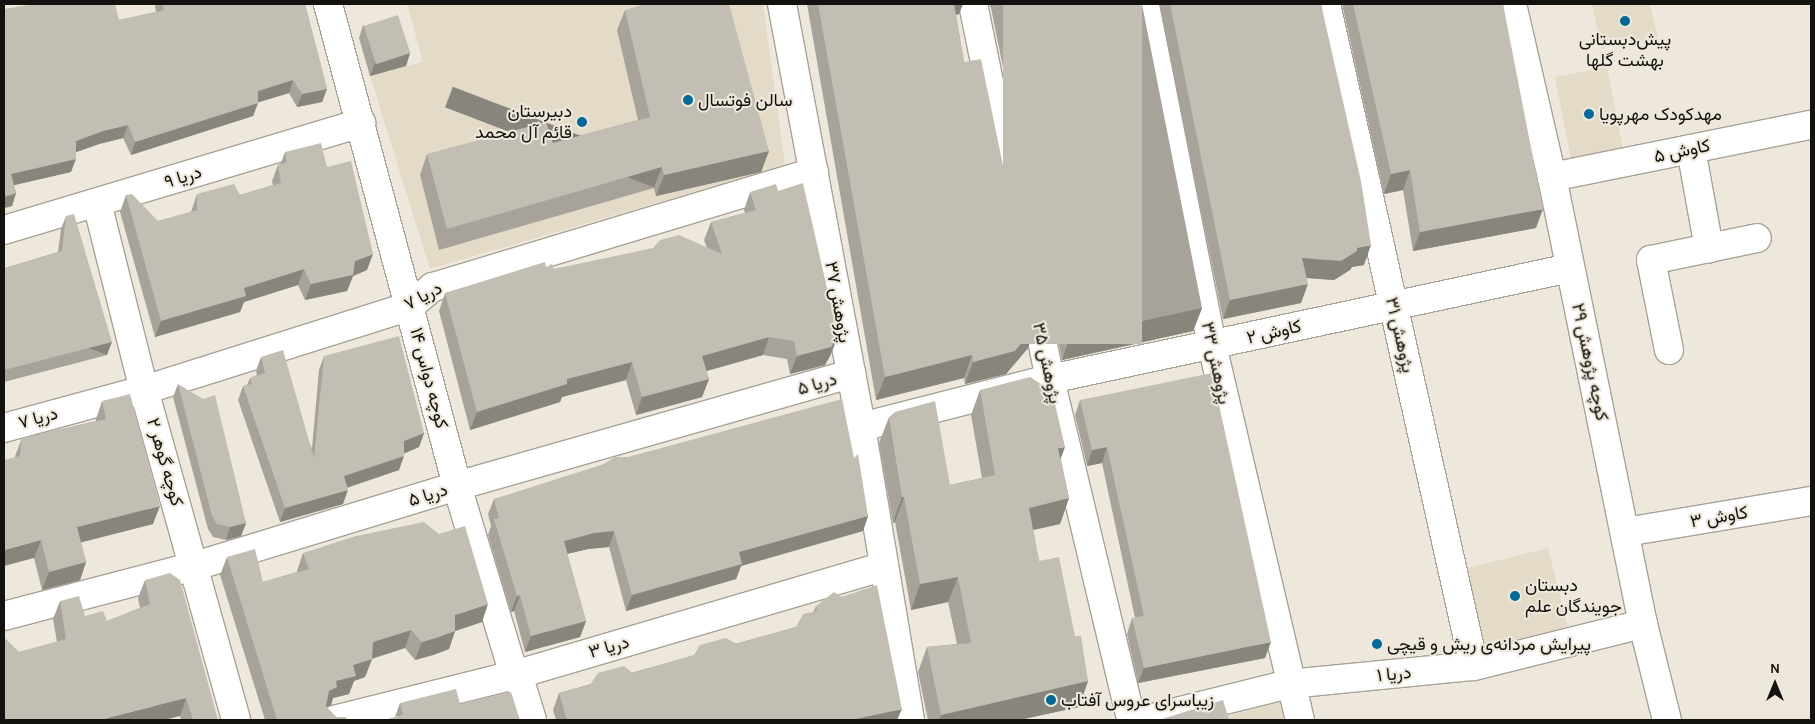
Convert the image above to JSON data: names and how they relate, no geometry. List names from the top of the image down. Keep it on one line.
{"streets":{"street":["کاوش ۵","دریا ۹","دریا ۷","پژوهش ۳۷","کاوش ۲","پژوهش ۳۱","کوچه پژوهش ۲۹","پژوهش ۳۵","پژوهش ۳۳","کوچه دواس ۱۴","دریا ۵","کوچه گوهر ۲","کاوش ۳","دریا ۳","دریا ۱"]},"crossings":[["کاوش ۵","کوچه پژوهش ۲۹"],["دریا ۹","کوچه دواس ۱۴"],["دریا ۹","کوچه گوهر ۲"],["دریا ۷","پژوهش ۳۷"],["دریا ۷","کوچه دواس ۱۴"],["دریا ۷","کوچه گوهر ۲"],["پژوهش ۳۷","کاوش ۲"],["پژوهش ۳۷","دریا ۵"],["پژوهش ۳۷","دریا ۳"],["کاوش ۲","پژوهش ۳۱"],["کاوش ۲","کوچه پژوهش ۲۹"],["کاوش ۲","پژوهش ۳۵"],["کاوش ۲","پژوهش ۳۳"],["پژوهش ۳۱","دریا ۱"],["کوچه پژوهش ۲۹","کاوش ۳"],["کوچه پژوهش ۲۹","دریا ۱"],["پژوهش ۳۳","دریا ۱"],["کوچه دواس ۱۴","دریا ۵"],["کوچه دواس ۱۴","دریا ۳"],["دریا ۵","کوچه گوهر ۲"]],"places":["پیش‌دبستانی بهشت گلها","سالن فوتسال","مهدکودک مهرپویا","دبیرستان قائم آل محمد","دبستان جویندگان علم","پیرایش مردانه‌ی ریش و قیچی","زیباسرای عروس آفتاب"],"north":"top"}
